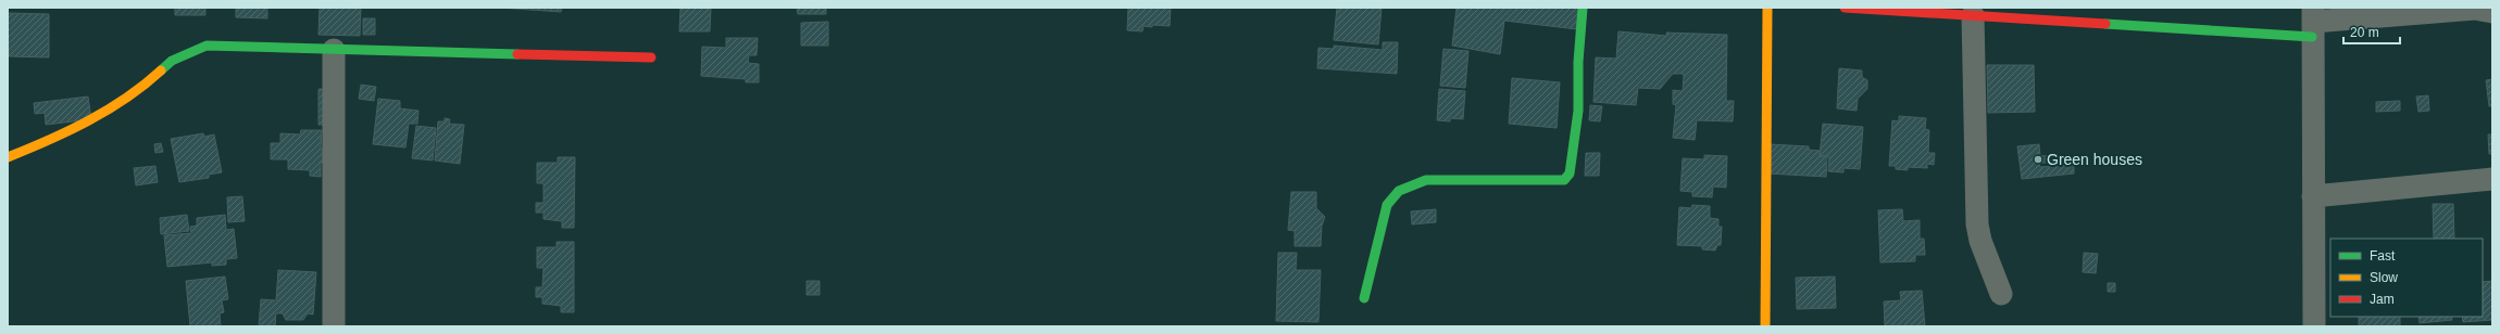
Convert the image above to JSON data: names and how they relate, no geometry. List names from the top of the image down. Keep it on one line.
{"places":["Green houses"],"legend":["Fast","Slow","Jam"],"scale_bar":"20 m"}
